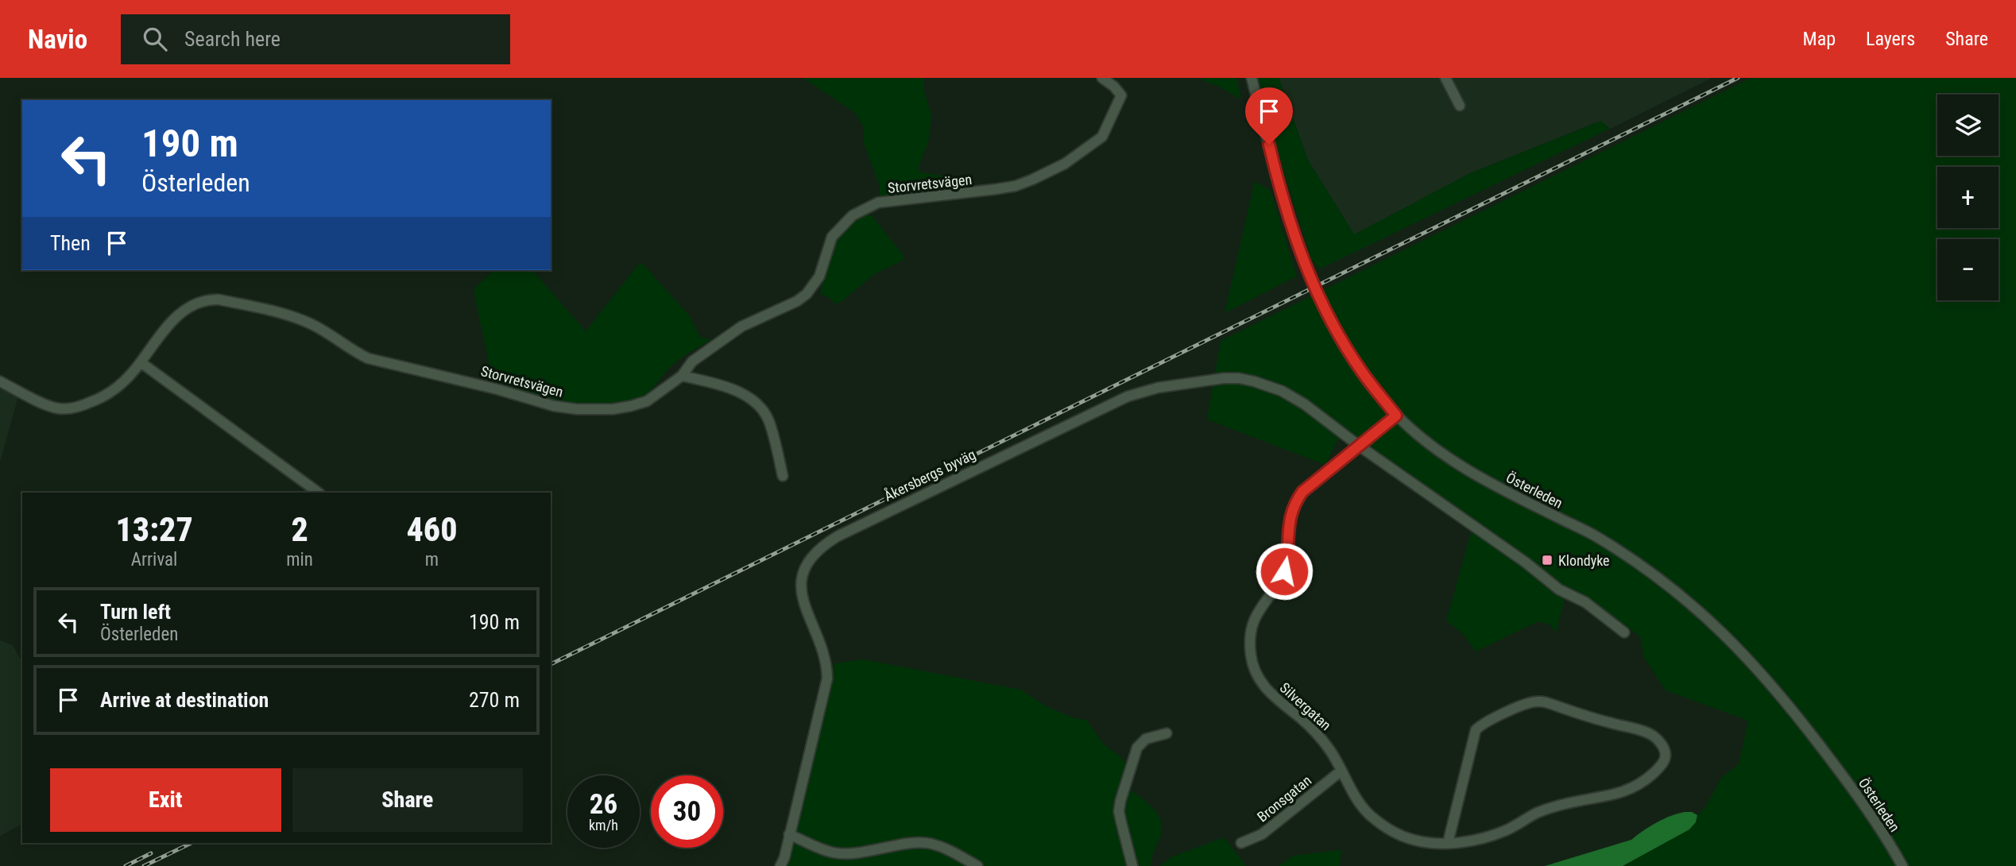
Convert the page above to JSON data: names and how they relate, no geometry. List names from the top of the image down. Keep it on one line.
{"streets":{"street":["Storvretsvägen","Åkersbergs byväg","Österleden","Silvergatan","Bronsgatan"]},"crossings":[["Åkersbergs byväg","Silvergatan"],["Österleden","Silvergatan"],["Silvergatan","Bronsgatan"]],"places":{"transit":["Klondyke"]},"page":{"header":"Navio","search":"Search here","nav":["Map","Layers","Share"],"map_buttons":["+","−"],"turn":["190 m","Österleden"],"then":"Then","eta":["13:27","Arrival","2","min","460","m"],"list":[{"name":"Turn left","note":"Österleden","value":"190 m"},{"name":"Arrive at destination","value":"270 m"}],"buttons":["Exit","Share"],"speed":"26 km/h","limit":"30"}}
